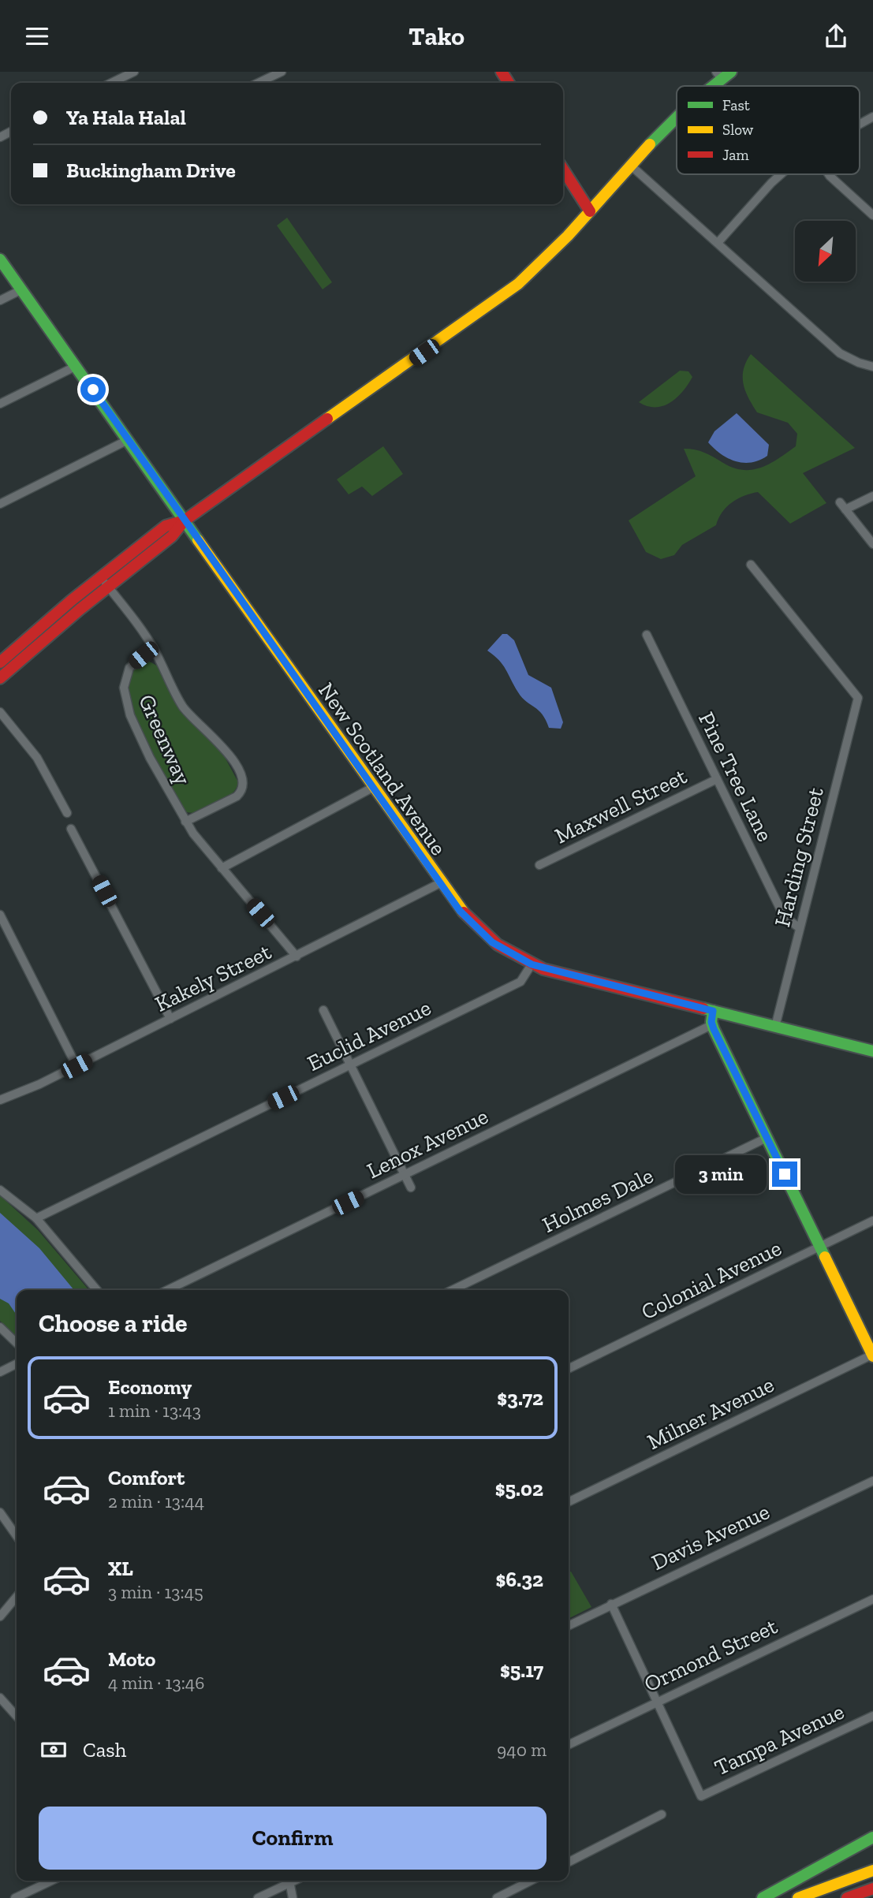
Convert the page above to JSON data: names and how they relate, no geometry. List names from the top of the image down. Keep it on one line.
{"streets":{"main road":["New Scotland Avenue"],"street":["Greenway","Pine Tree Lane","Maxwell Street","Harding Street","Kakely Street","Euclid Avenue","Lenox Avenue","Holmes Dale","Colonial Avenue","Milner Avenue","Davis Avenue","Ormond Street","Tampa Avenue"]},"crossings":[["Greenway","Kakely Street"],["New Scotland Avenue","Harding Street"],["New Scotland Avenue","Kakely Street"],["New Scotland Avenue","Euclid Avenue"],["Pine Tree Lane","Maxwell Street"],["Pine Tree Lane","Harding Street"],["Ormond Street","Tampa Avenue"]],"legend":["Fast","Slow","Jam"],"north":"bottom left","page":{"header":"Tako","banner":["Ya Hala Halal","Buckingham Drive"],"bubble":"3 min","heading":"Choose a ride","list":[{"name":"Economy","note":"1 min · 13:43","value":"$3.72"},{"name":"Comfort","note":"2 min · 13:44","value":"$5.02"},{"name":"XL","note":"3 min · 13:45","value":"$6.32"},{"name":"Moto","note":"4 min · 13:46","value":"$5.17"}],"pay":["Cash","940 m"],"buttons":"Confirm"}}
